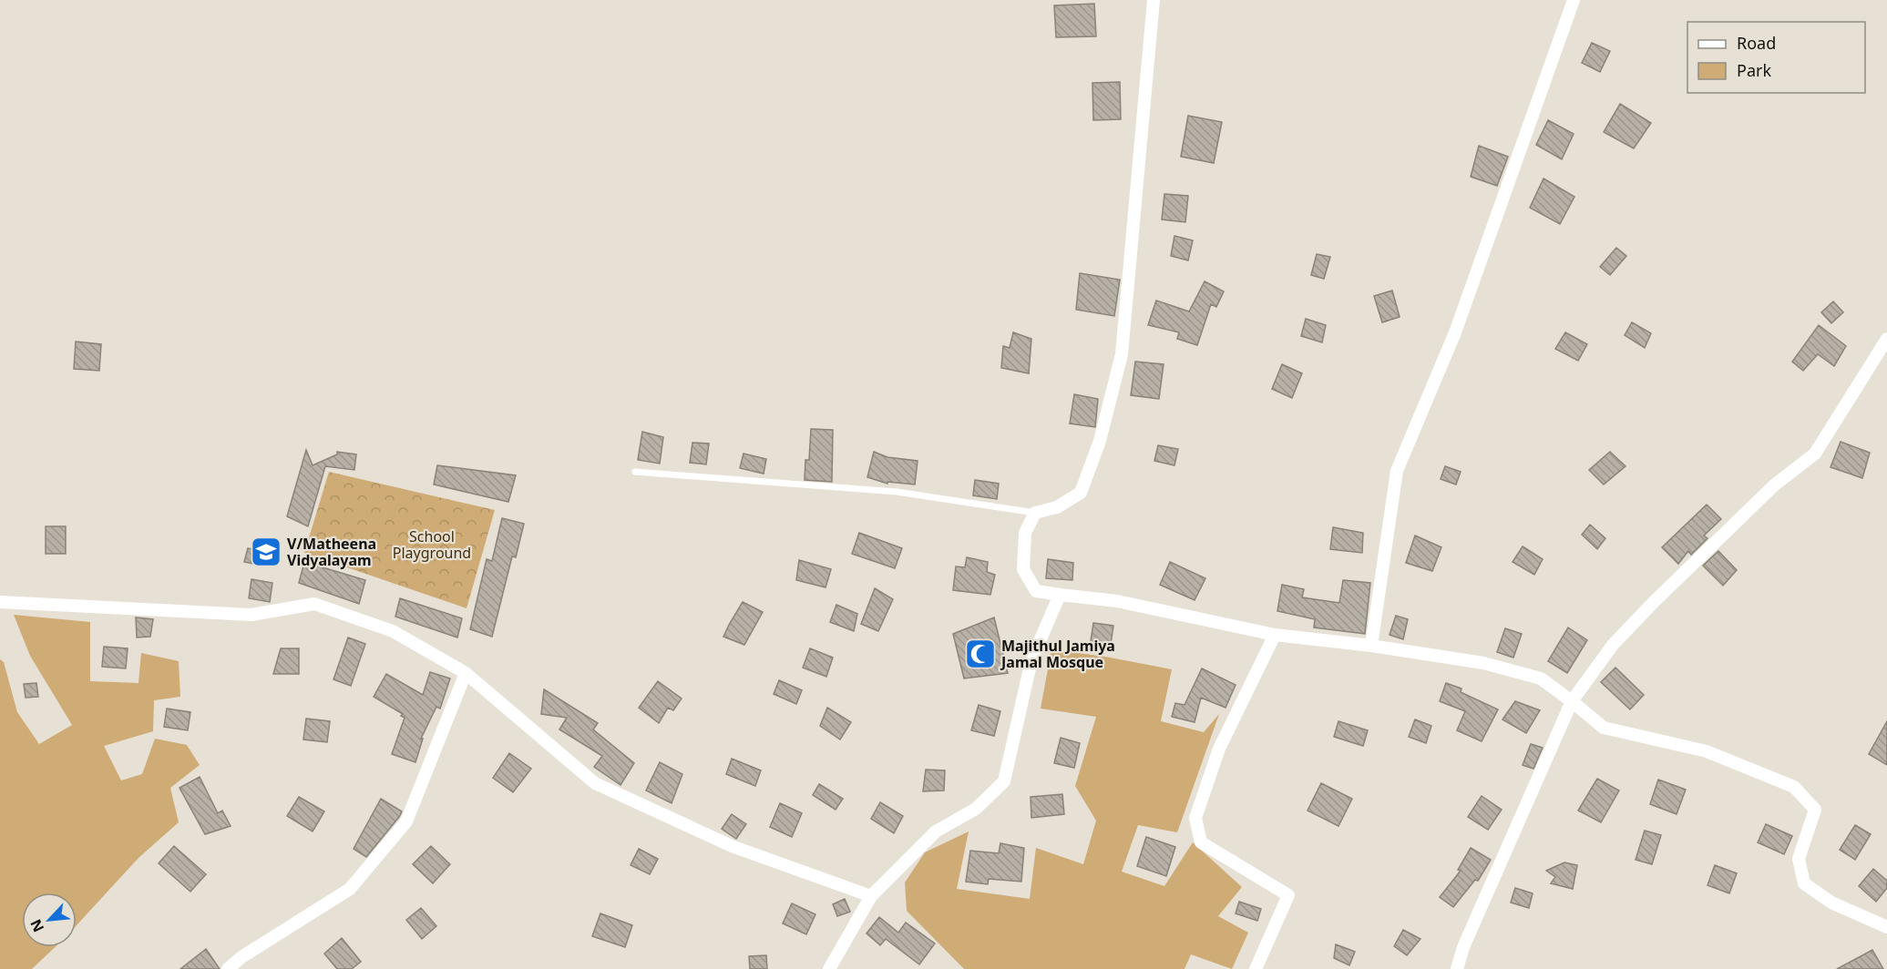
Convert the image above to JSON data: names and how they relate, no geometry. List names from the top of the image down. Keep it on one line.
{"parks":["School Playground"],"places":{"school or university":["V/Matheena Vidyalayam"],"mosque":["Majithul Jamiya Jamal Mosque"]},"legend":["Road","Park"],"north":"bottom left"}
